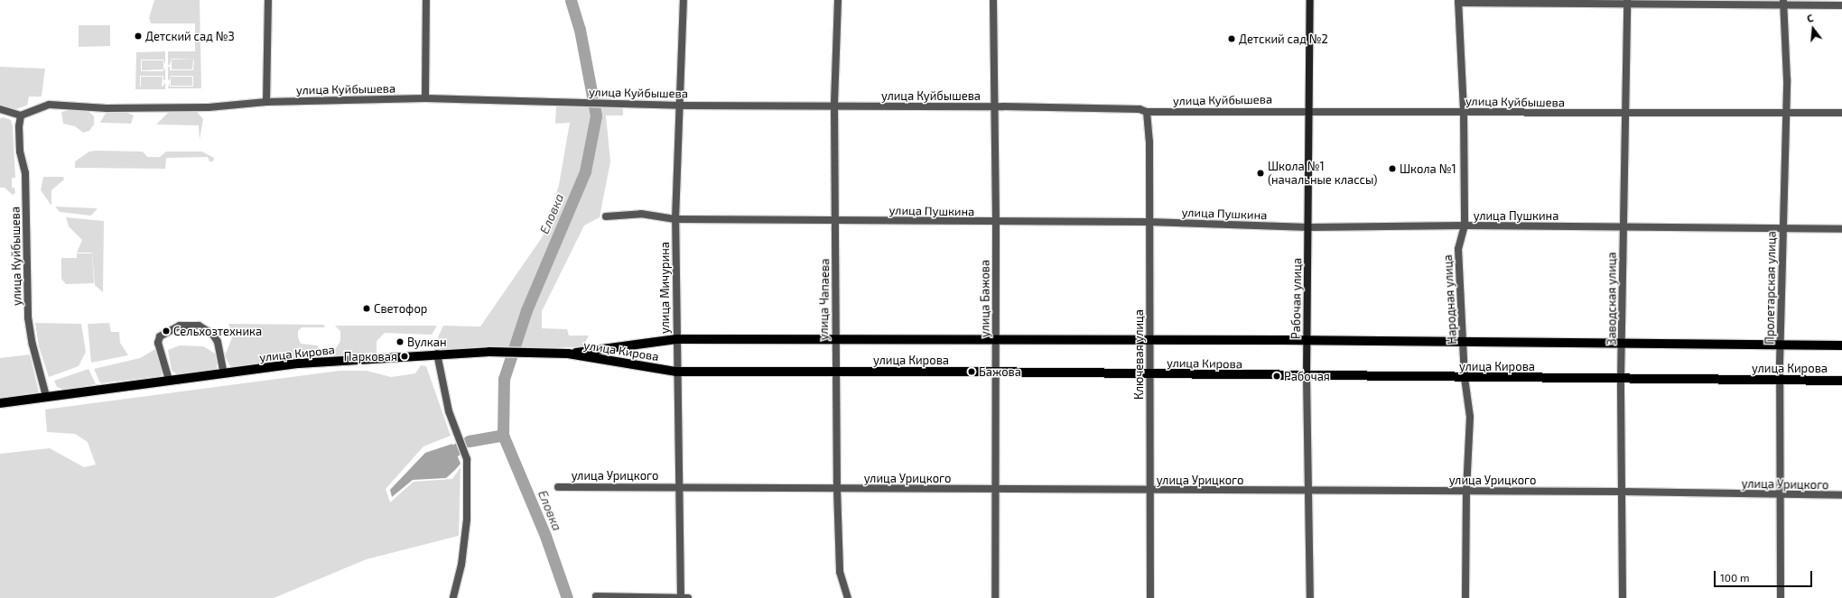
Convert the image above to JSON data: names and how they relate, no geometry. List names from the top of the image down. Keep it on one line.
{"streets":{"main road":["Рабочая улица","улица Кирова"],"street":["улица Куйбышева","улица Пушкина","улица Мичурина","Пролетарская улица","улица Бажова","Заводская улица","улица Чапаева","Народная улица","Ключевая улица","улица Урицкого"]},"crossings":[["улица Куйбышева","улица Мичурина"],["улица Куйбышева","Пролетарская улица"],["улица Куйбышева","улица Бажова"],["улица Куйбышева","Рабочая улица"],["улица Куйбышева","Заводская улица"],["улица Куйбышева","улица Чапаева"],["улица Куйбышева","Народная улица"],["улица Куйбышева","улица Кирова"],["улица Куйбышева","Ключевая улица"],["улица Пушкина","улица Мичурина"],["улица Пушкина","Пролетарская улица"],["улица Пушкина","улица Бажова"],["улица Пушкина","Рабочая улица"],["улица Пушкина","Заводская улица"],["улица Пушкина","улица Чапаева"],["улица Пушкина","Народная улица"],["улица Пушкина","Ключевая улица"],["улица Мичурина","улица Кирова"],["улица Мичурина","улица Урицкого"],["Пролетарская улица","улица Кирова"],["Пролетарская улица","улица Урицкого"],["улица Бажова","улица Кирова"],["улица Бажова","улица Урицкого"],["Рабочая улица","улица Кирова"],["Рабочая улица","улица Урицкого"],["Заводская улица","улица Кирова"],["Заводская улица","улица Урицкого"],["улица Чапаева","улица Кирова"],["улица Чапаева","улица Урицкого"],["Народная улица","улица Кирова"],["Народная улица","улица Урицкого"],["улица Кирова","Ключевая улица"],["Ключевая улица","улица Урицкого"]],"water":["Еловка"],"places":["Детский сад №3","Детский сад №2","Школа №1","Школа №1 (начальные классы)","Светофор","Сельхозтехника","Вулкан","Парковая","Бажова","Рабочая"],"scale_bar":"100 m","north":"top"}
